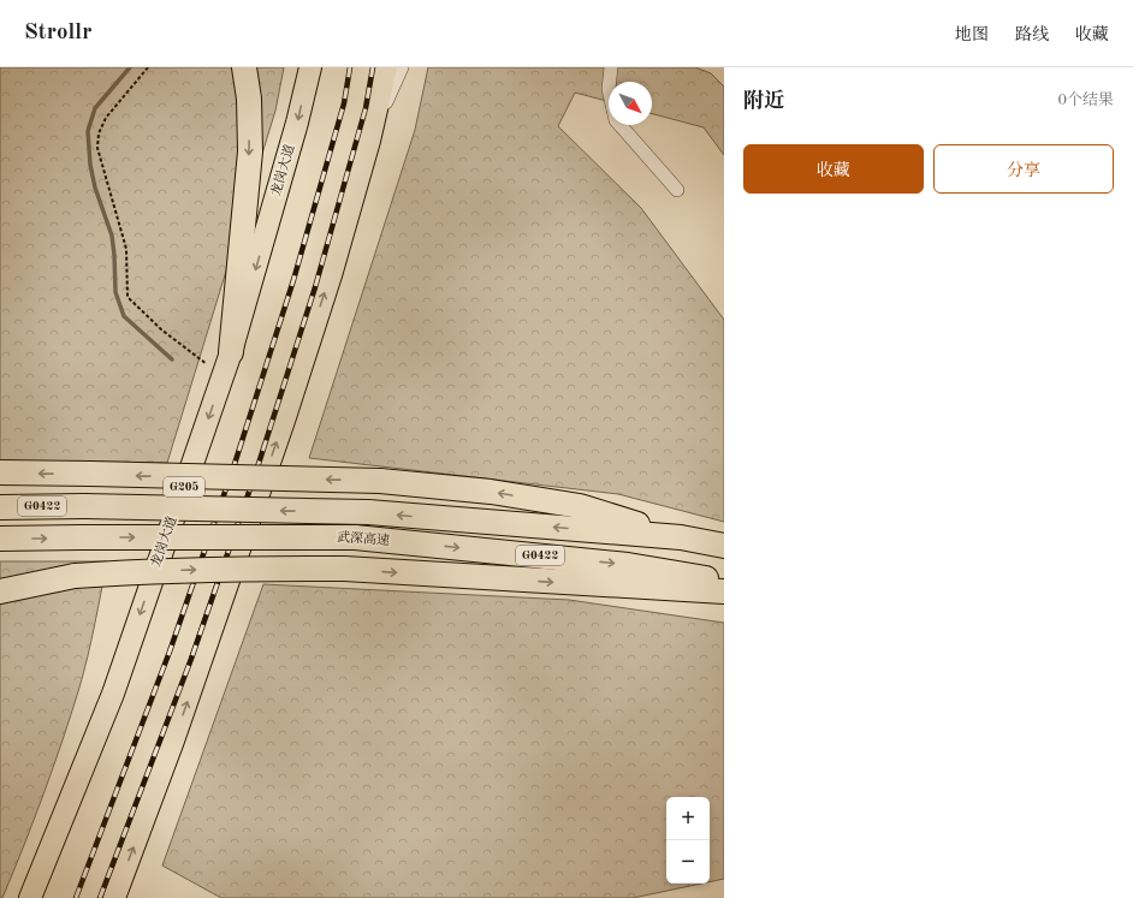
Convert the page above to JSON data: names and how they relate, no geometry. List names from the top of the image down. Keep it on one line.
{"streets":{"highway":["龙岗大道","G205","G0422","武深高速"]},"north":"bottom right","page":{"header":"Strollr","nav":["地图","路线","收藏"],"heading":["附近","0个结果"],"buttons":["收藏","分享"],"map_buttons":["+","−"]}}
